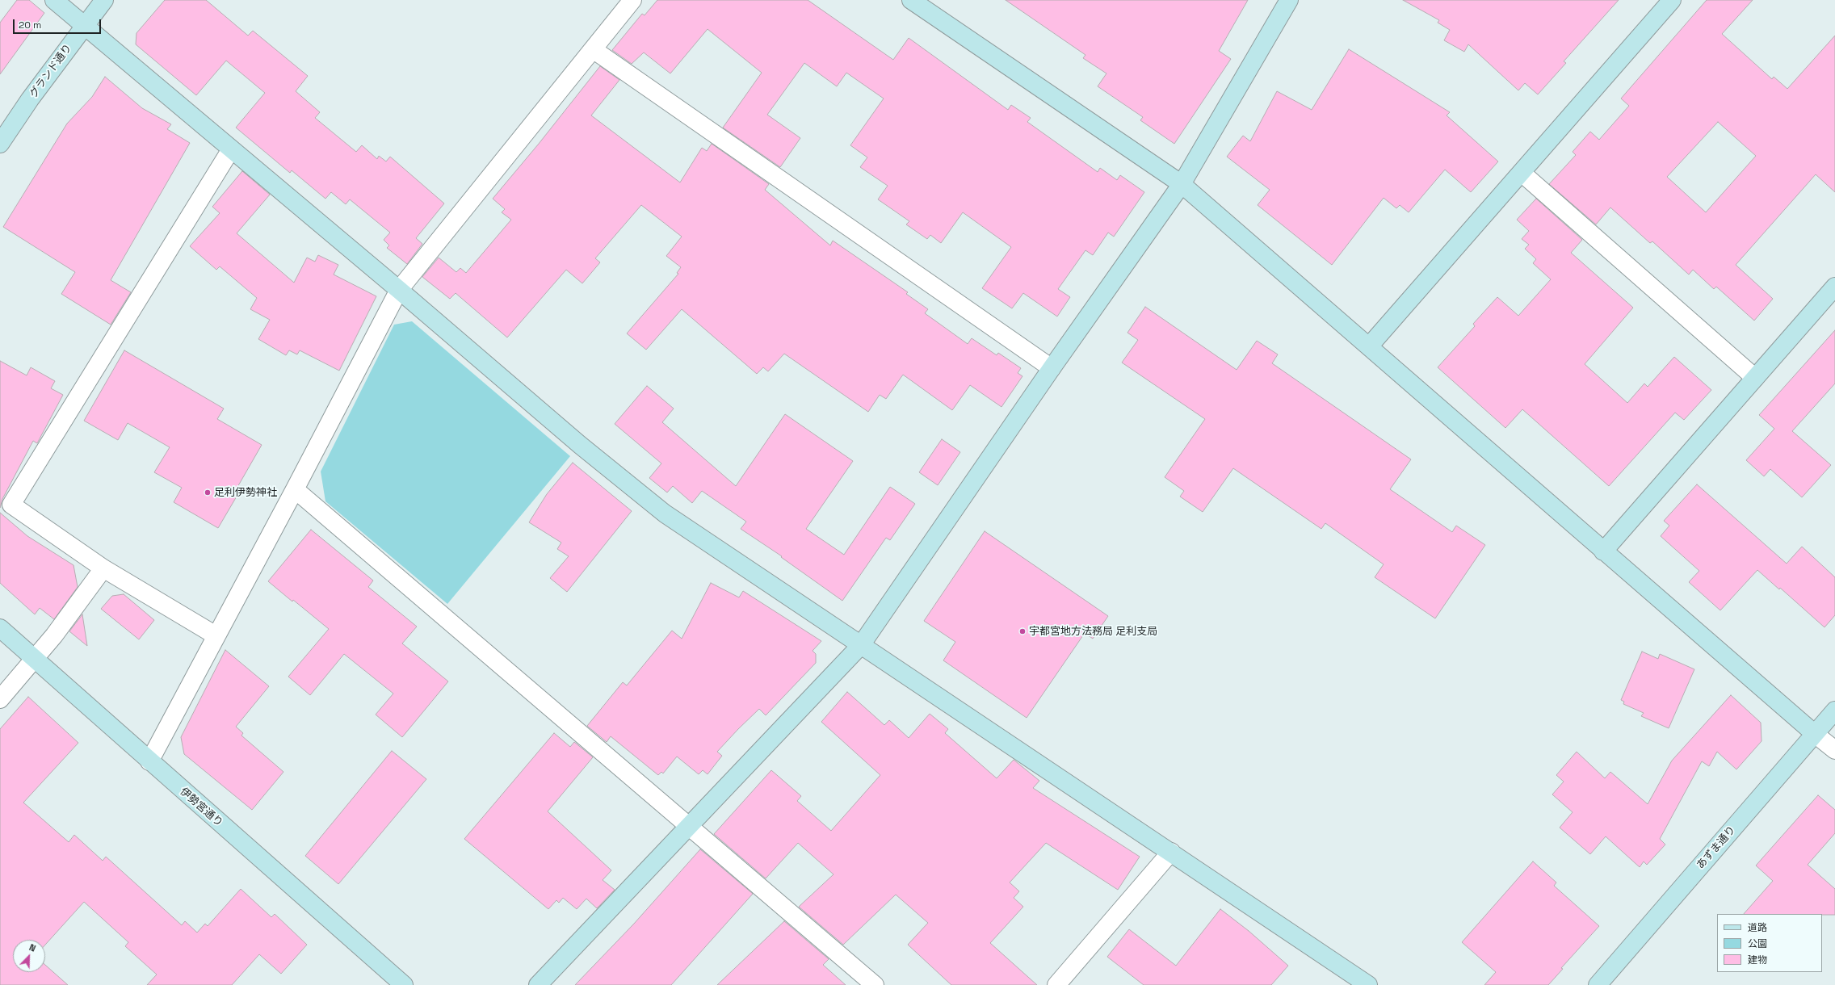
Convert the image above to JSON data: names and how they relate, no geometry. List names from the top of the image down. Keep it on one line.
{"streets":{"street":["グランド通り","伊勢宮通り","あずま通り"]},"places":["足利伊勢神社","宇都宮地方法務局 足利支局"],"legend":["道路","公園","建物"],"scale_bar":"20 m","north":"top right"}
